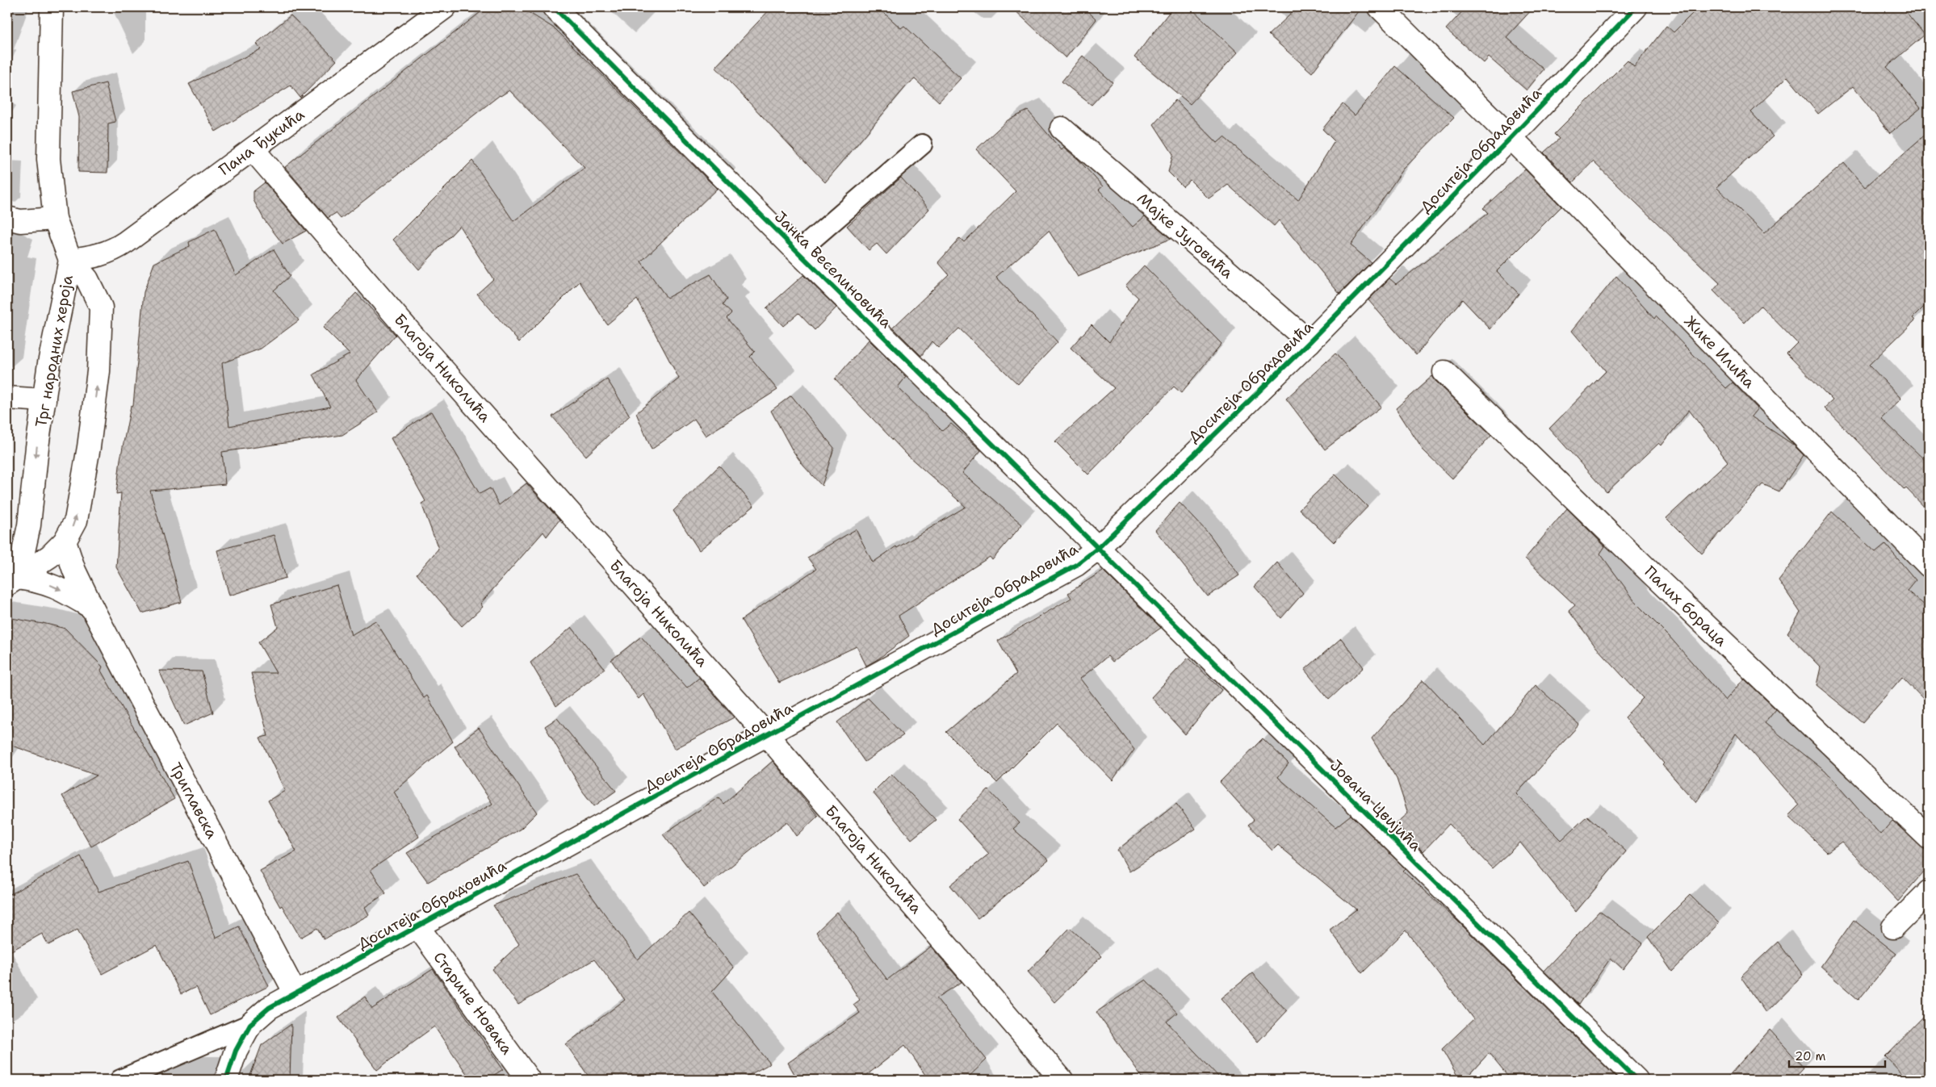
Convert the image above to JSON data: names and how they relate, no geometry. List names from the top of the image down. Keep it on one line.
{"streets":{"street":["Пана Ђукића","Доситеја Обрадовића","Мајке Југовића","Јанка Веселиновића","Трг народних хероја","Жике Илића","Благоја Николића","Палих бораца","Триглавска","Јована Цвијића","Старине Новака"]},"crossings":[["Пана Ђукића","Трг народних хероја"],["Пана Ђукића","Благоја Николића"],["Доситеја Обрадовића","Мајке Југовића"],["Доситеја Обрадовића","Јанка Веселиновића"],["Доситеја Обрадовића","Жике Илића"],["Доситеја Обрадовића","Благоја Николића"],["Доситеја Обрадовића","Триглавска"],["Доситеја Обрадовића","Јована Цвијића"],["Доситеја Обрадовића","Старине Новака"],["Јанка Веселиновића","Јована Цвијића"],["Трг народних хероја","Триглавска"]],"scale_bar":"20 m"}
